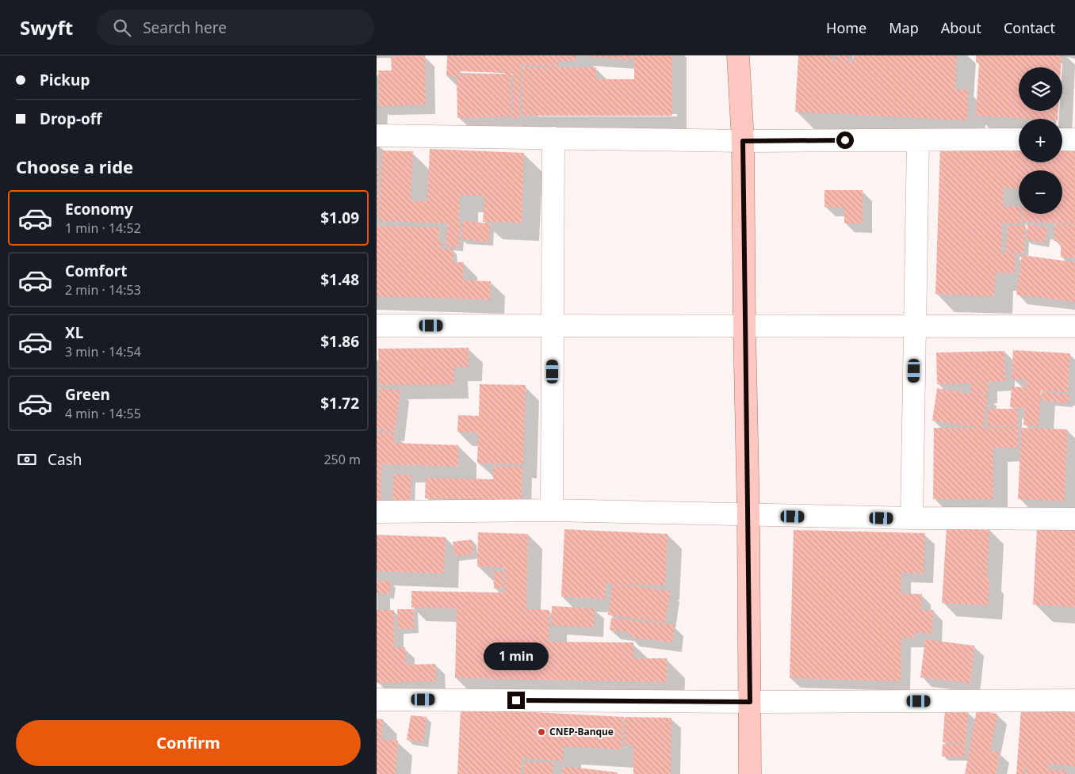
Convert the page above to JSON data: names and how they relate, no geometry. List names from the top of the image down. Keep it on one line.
{"places":["CNEP-Banque"],"page":{"header":"Swyft","search":"Search here","nav":["Home","Map","About","Contact"],"banner":["Pickup","Drop-off"],"map_buttons":["+","−"],"heading":"Choose a ride","list":[{"name":"Economy","note":"1 min · 14:52","value":"$1.09"},{"name":"Comfort","note":"2 min · 14:53","value":"$1.48"},{"name":"XL","note":"3 min · 14:54","value":"$1.86"},{"name":"Green","note":"4 min · 14:55","value":"$1.72"}],"pay":["Cash","250 m"],"bubble":"1 min","buttons":"Confirm"}}
